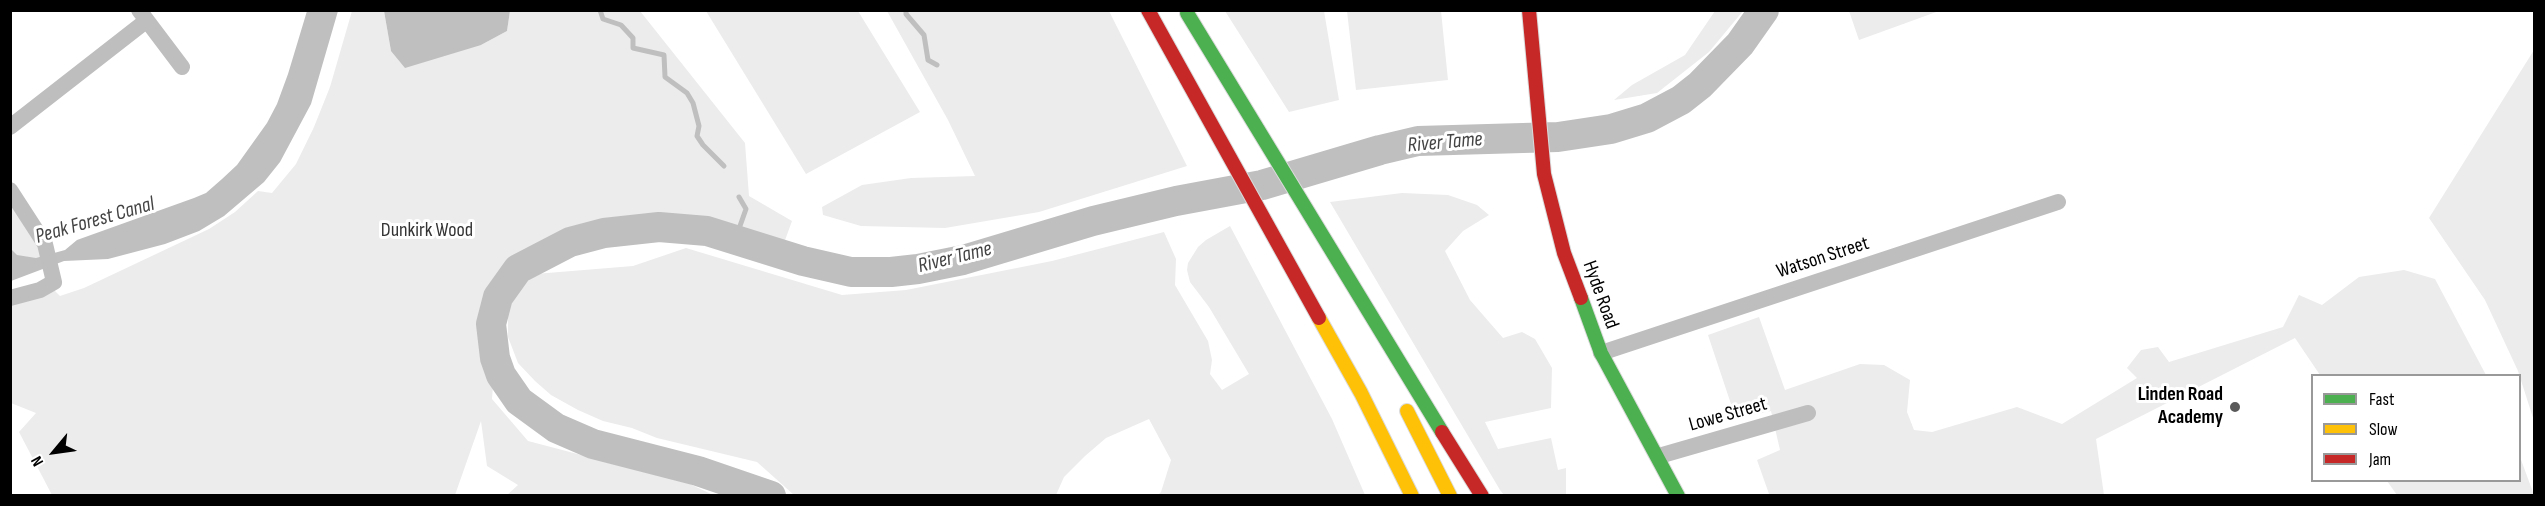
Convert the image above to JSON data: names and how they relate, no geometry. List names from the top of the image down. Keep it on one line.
{"streets":{"main road":["Hyde Road"],"street":["Watson Street","Lowe Street"]},"crossings":[["Watson Street","Hyde Road"],["Hyde Road","Lowe Street"]],"water":["River Tame","Peak Forest Canal"],"parks":["Dunkirk Wood"],"places":["Linden Road Academy"],"legend":["Fast","Slow","Jam"],"north":"bottom left"}
